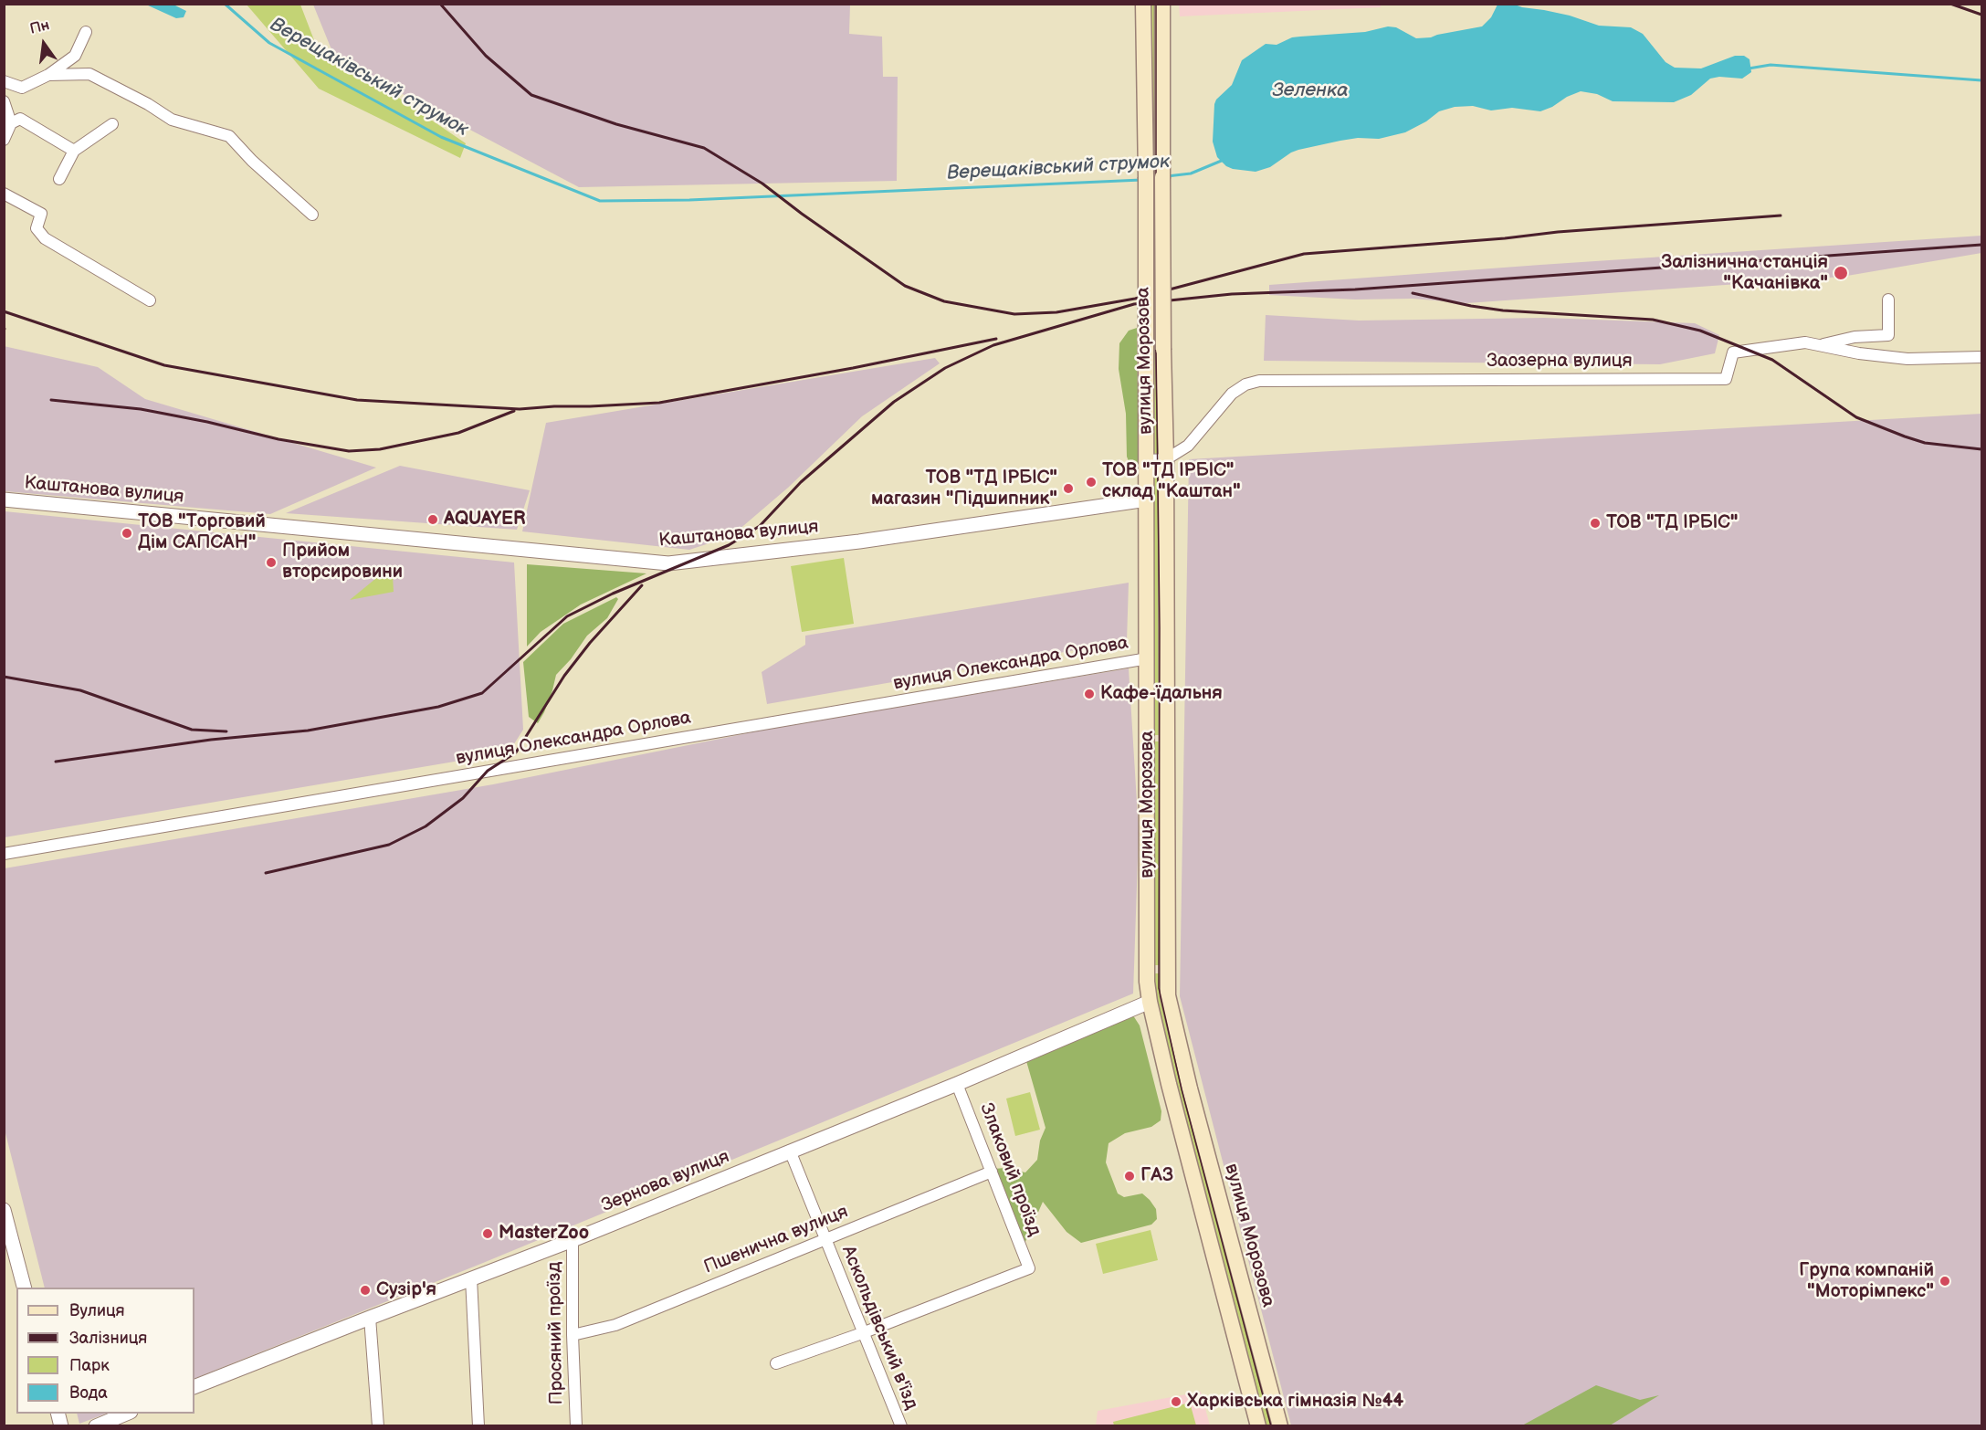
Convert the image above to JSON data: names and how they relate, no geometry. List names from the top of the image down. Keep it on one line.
{"streets":{"main road":["вулиця Морозова"],"street":["Заозерна вулиця","Каштанова вулиця","вулиця Олександра Орлова","Злаковий проїзд","Зернова вулиця","Пшенична вулиця","Аскольдівський в'їзд","Просяний проїзд"]},"crossings":[["вулиця Морозова","Заозерна вулиця"],["вулиця Морозова","Каштанова вулиця"],["вулиця Морозова","вулиця Олександра Орлова"],["вулиця Морозова","Зернова вулиця"],["Злаковий проїзд","Зернова вулиця"],["Злаковий проїзд","Пшенична вулиця"],["Злаковий проїзд","Аскольдівський в'їзд"],["Зернова вулиця","Аскольдівський в'їзд"],["Зернова вулиця","Просяний проїзд"],["Пшенична вулиця","Аскольдівський в'їзд"],["Пшенична вулиця","Просяний проїзд"]],"water":["Верещаківський струмок","Зеленка"],"places":["Залізнична станція \"Качанівка\"","ТОВ \"ТД ІРБІС\" склад \"Каштан\"","ТОВ \"ТД ІРБІС\" магазин \"Підшипник\"","AQUAYER","ТОВ \"ТД ІРБІС\"","ТОВ \"Торговий Дім САПСАН\"","Прийом вторсировини","Кафе-їдальня","ГАЗ","MasterZoo","Група компаній \"Моторімпекс\"","Сузір'я","Харківська гімназія №44"],"legend":["Вулиця","Залізниця","Парк","Вода"],"north":"top"}
